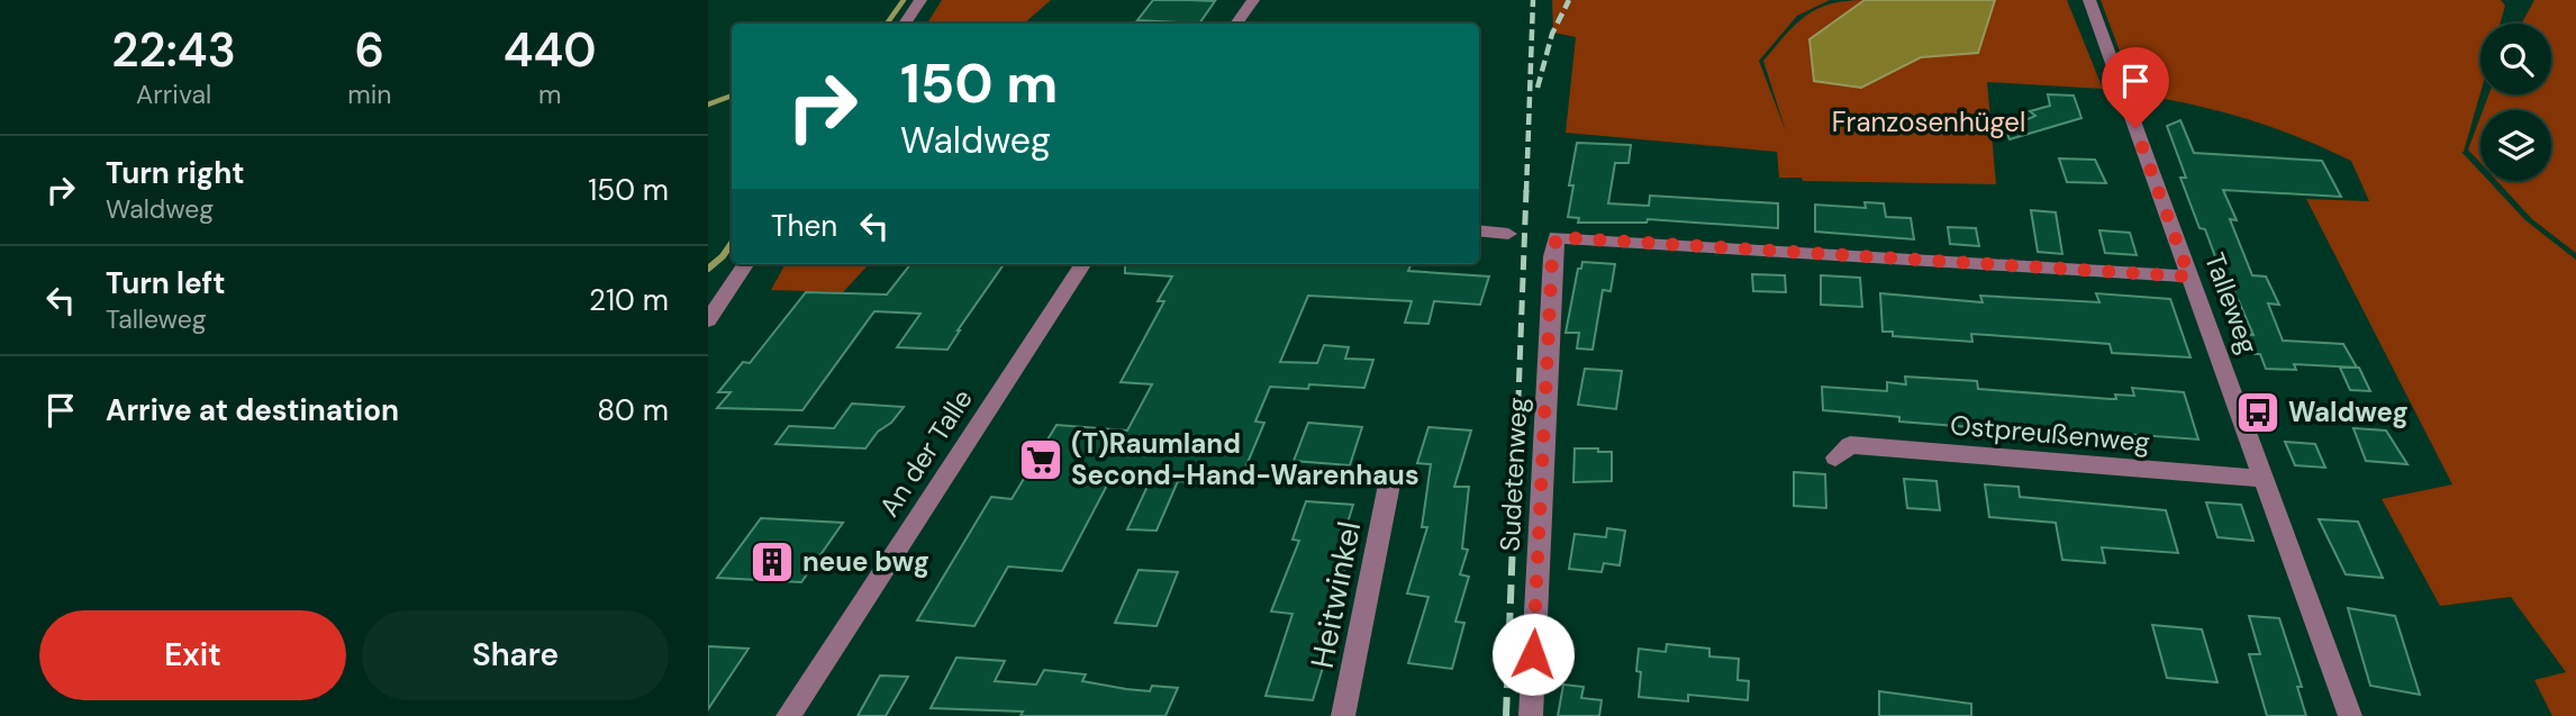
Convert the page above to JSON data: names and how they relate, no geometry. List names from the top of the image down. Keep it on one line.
{"streets":{"street":["Talleweg","Ostpreußenweg","An der Talle","Sudetenweg","Heitwinkel"]},"crossings":[["Talleweg","Ostpreußenweg"],["Talleweg","Sudetenweg"]],"parks":["Franzosenhügel"],"places":{"bus stop":["Waldweg"],"supermarket":["(T)Raumland Second-Hand-Warenhaus"],"building":["neue bwg"]},"page":{"eta":["22:43","Arrival","6","min","440","m"],"turn":["150 m","Waldweg"],"list":[{"name":"Turn right","note":"Waldweg","value":"150 m"},{"name":"Turn left","note":"Talleweg","value":"210 m"},{"name":"Arrive at destination","value":"80 m"}],"then":"Then","buttons":["Exit","Share"]}}
